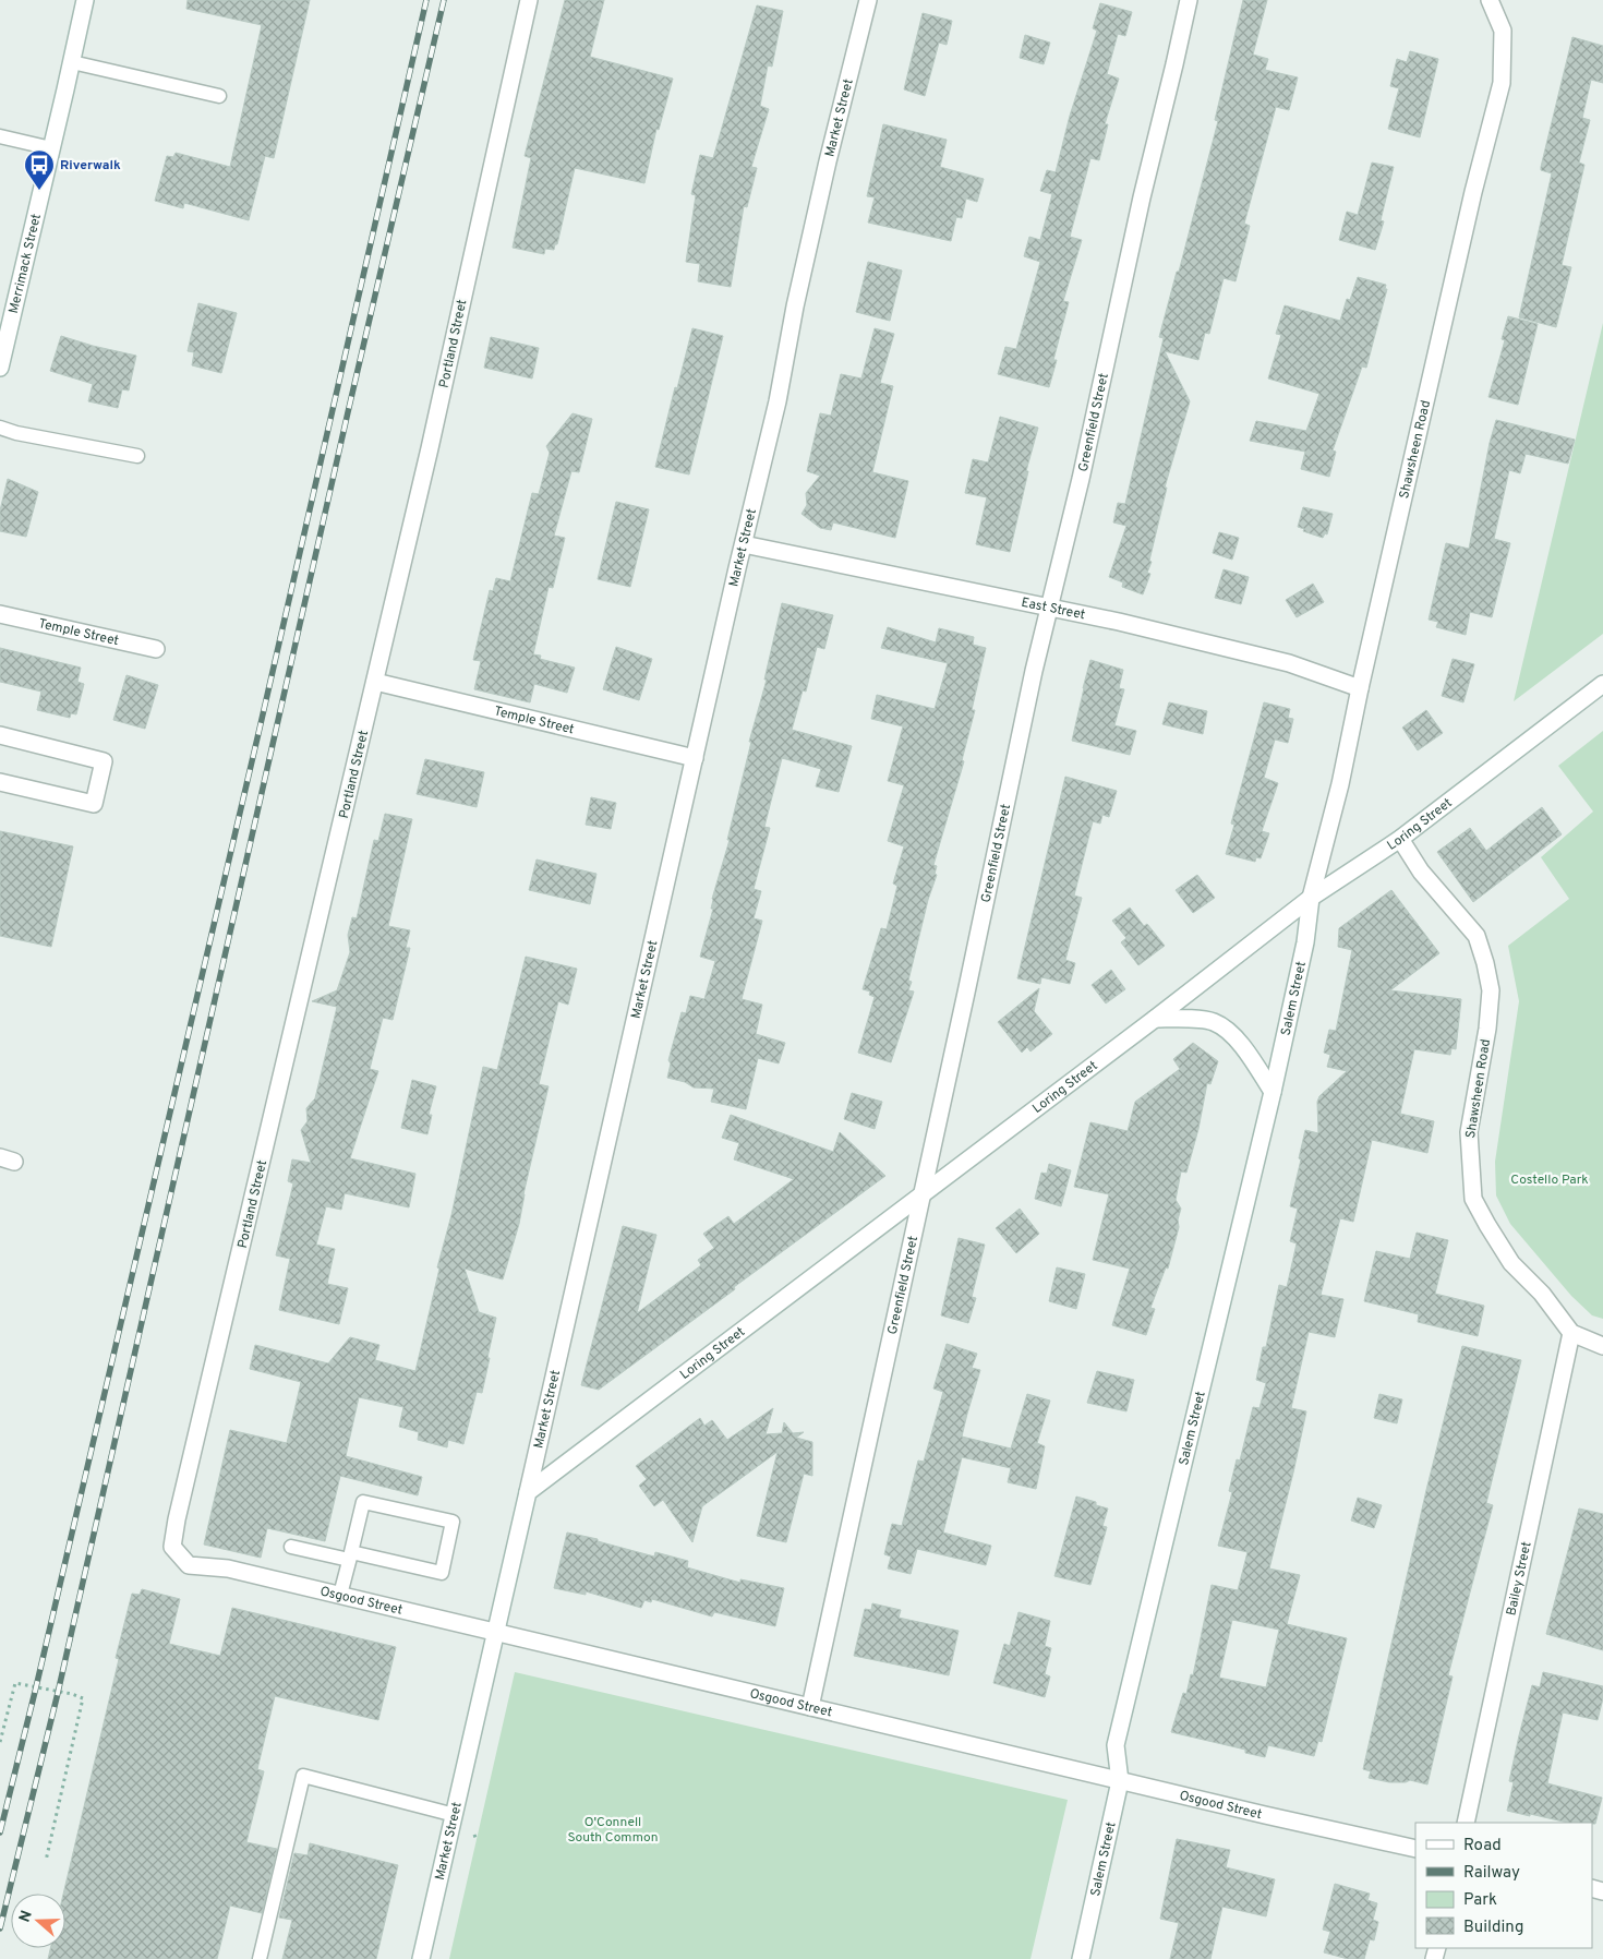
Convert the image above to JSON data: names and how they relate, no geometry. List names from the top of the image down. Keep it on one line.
{"streets":{"street":["Market Street","Merrimack Street","Portland Street","Greenfield Street","Shawsheen Road","East Street","Temple Street","Loring Street","Salem Street","Bailey Street","Osgood Street"]},"crossings":[["Market Street","East Street"],["Market Street","Temple Street"],["Market Street","Loring Street"],["Market Street","Osgood Street"],["Portland Street","Temple Street"],["Portland Street","Osgood Street"],["Greenfield Street","East Street"],["Greenfield Street","Loring Street"],["Greenfield Street","Osgood Street"],["Shawsheen Road","East Street"],["Shawsheen Road","Loring Street"],["Shawsheen Road","Salem Street"],["Shawsheen Road","Bailey Street"],["Loring Street","Salem Street"],["Salem Street","Osgood Street"]],"parks":["Costello Park","O'Connell South Common"],"places":{"bus stop":["Riverwalk"]},"legend":["Road","Railway","Park","Building"],"north":"left"}
